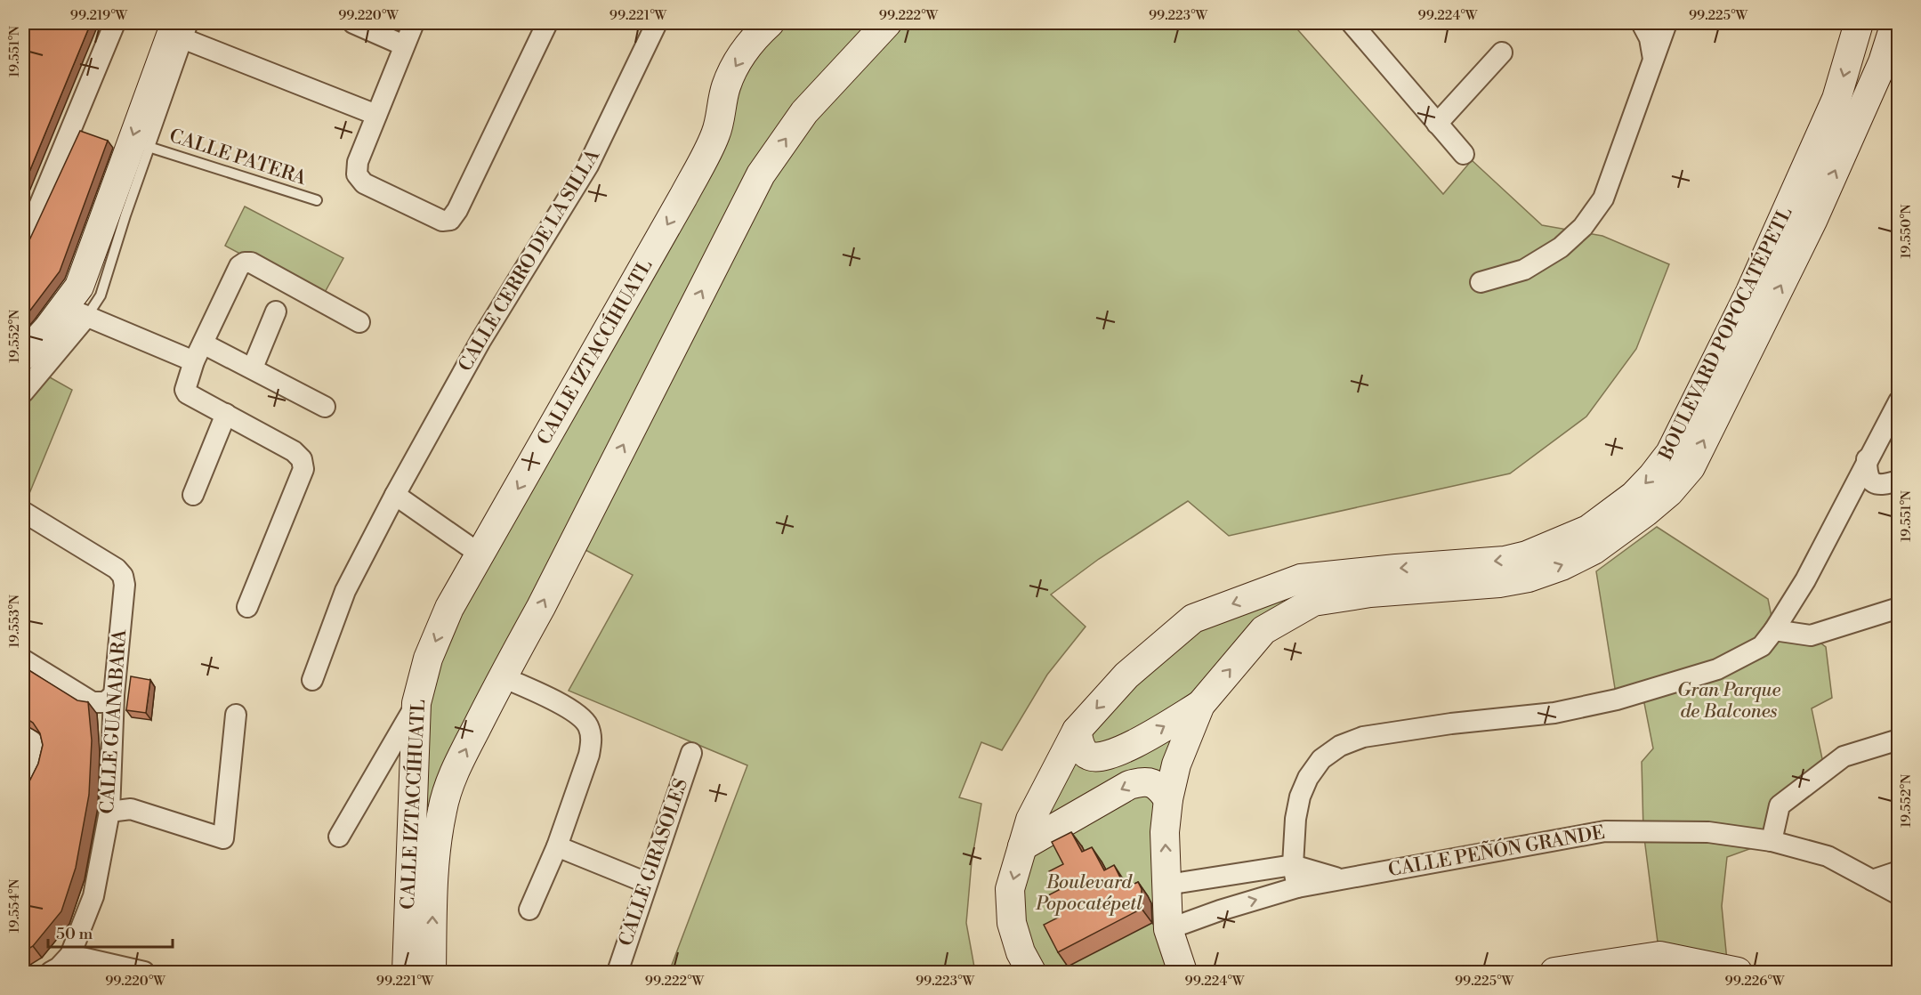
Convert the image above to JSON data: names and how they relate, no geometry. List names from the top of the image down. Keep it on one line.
{"streets":{"street":["CALLE CERRO DE LA SILLA","BOULEVARD POPOCATÉPETL","CALLE IZTACCÍHUATL","CALLE GUANABARA","CALLE PEÑÓN GRANDE","CALLE GIRASOLES"],"lane":["CALLE PATERA"]},"crossings":[["BOULEVARD POPOCATÉPETL","CALLE PEÑÓN GRANDE"]],"parks":["Gran Parque de Balcones","Boulevard Popocatépetl"],"scale_bar":"50 m","coordinates":["99.219°W","99.220°W","99.221°W","99.222°W","99.223°W","99.224°W","99.225°W","19.551°N","19.550°N","19.552°N","19.553°N","19.554°N","99.226°W"]}
